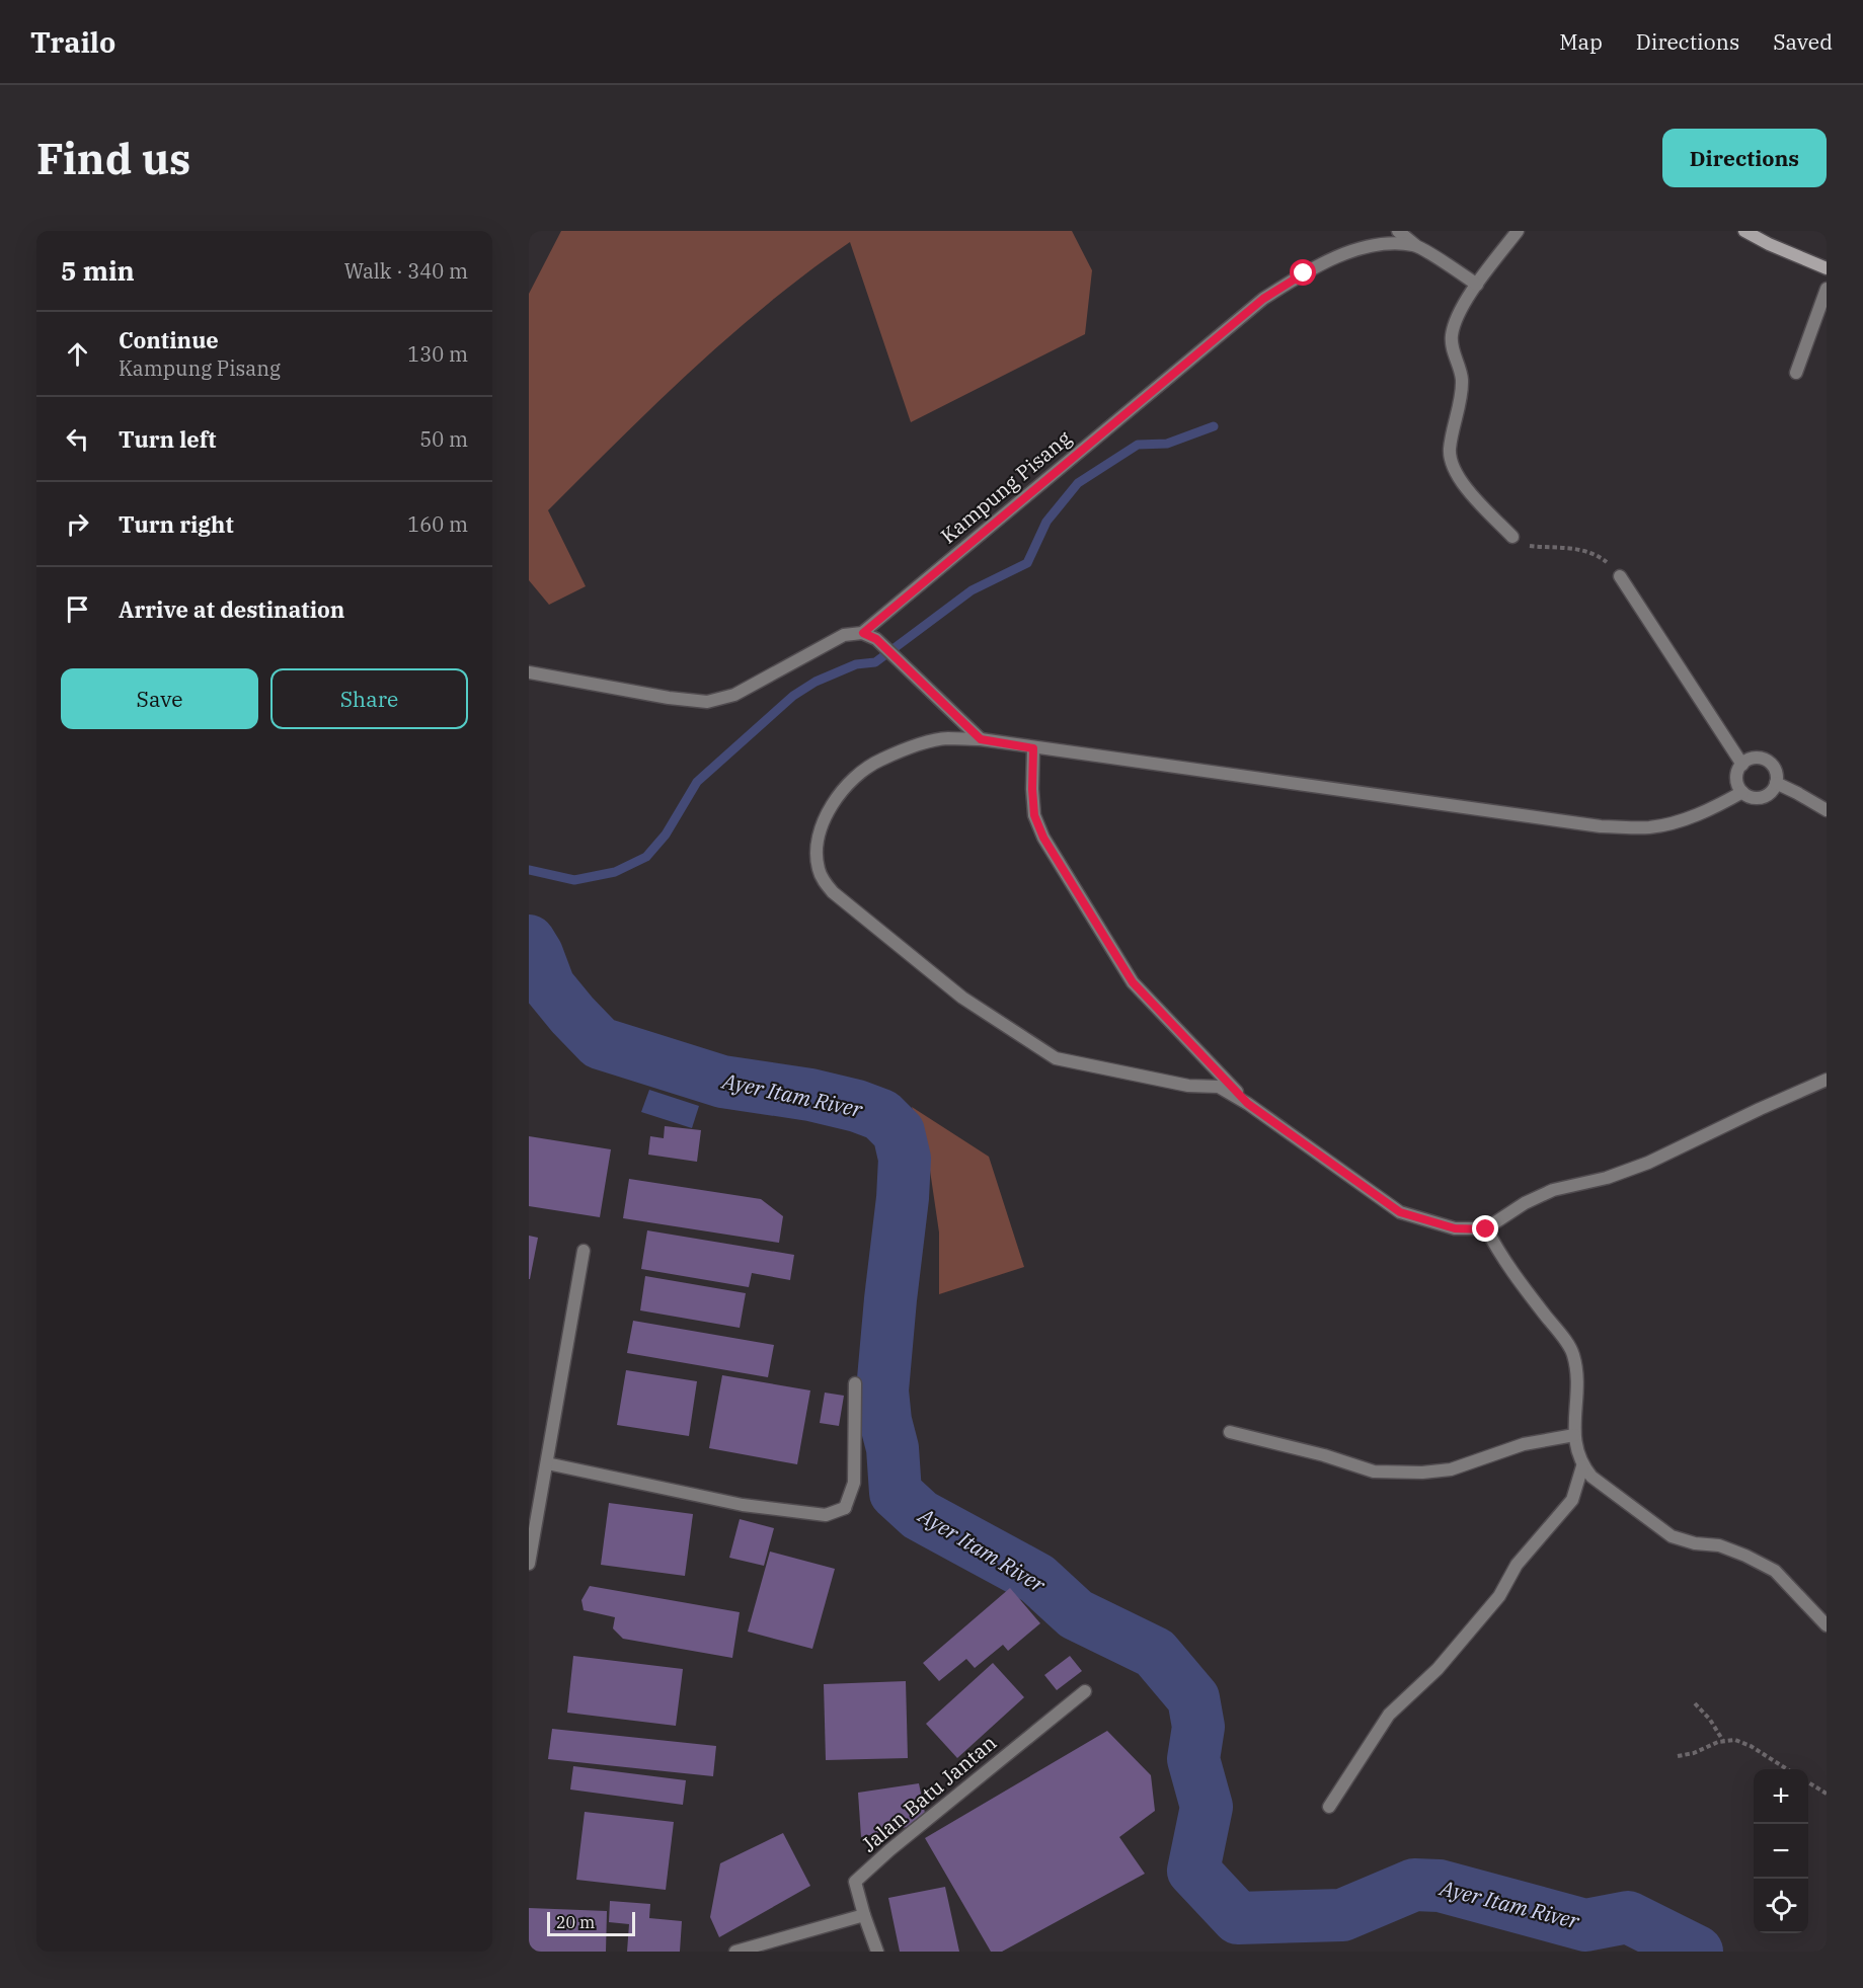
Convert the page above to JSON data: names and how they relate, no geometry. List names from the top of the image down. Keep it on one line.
{"streets":{"street":["Kampung Pisang","Jalan Batu Jantan"]},"water":["Ayer Itam River"],"scale_bar":"20 m","page":{"header":"Trailo","nav":["Map","Directions","Saved"],"buttons":["Directions",["Save","Share"]],"title":"Find us","heading":["5 min","Walk · 340 m"],"list":[["Continue","Kampung Pisang","130 m"],["Turn left","50 m"],["Turn right","160 m"],"Arrive at destination"],"map_buttons":["+","−"],"scale":"20 m"}}
